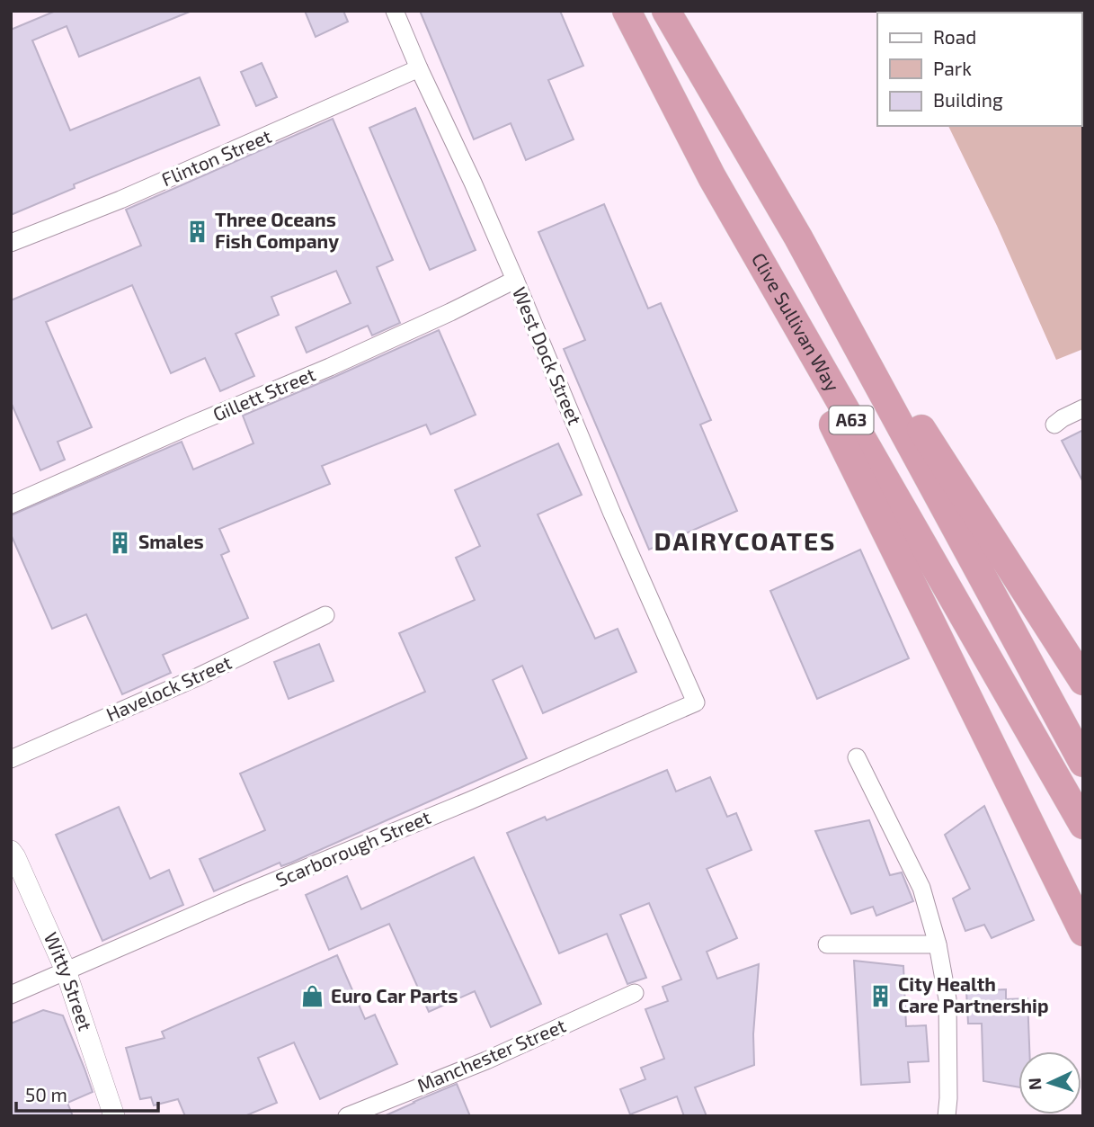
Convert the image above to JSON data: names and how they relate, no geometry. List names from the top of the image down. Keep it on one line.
{"streets":{"highway":["Clive Sullivan Way","A63"],"street":["Flinton Street","West Dock Street","Gillett Street","Havelock Street","Scarborough Street","Witty Street","Manchester Street"]},"crossings":[["Flinton Street","West Dock Street"],["West Dock Street","Gillett Street"],["West Dock Street","Scarborough Street"],["Scarborough Street","Witty Street"]],"districts":["DAIRYCOATES"],"places":{"building":["Three Oceans Fish Company","Smales","City Health Care Partnership"],"shop":["Euro Car Parts"]},"legend":["Road","Park","Building"],"scale_bar":"50 m","north":"left"}
